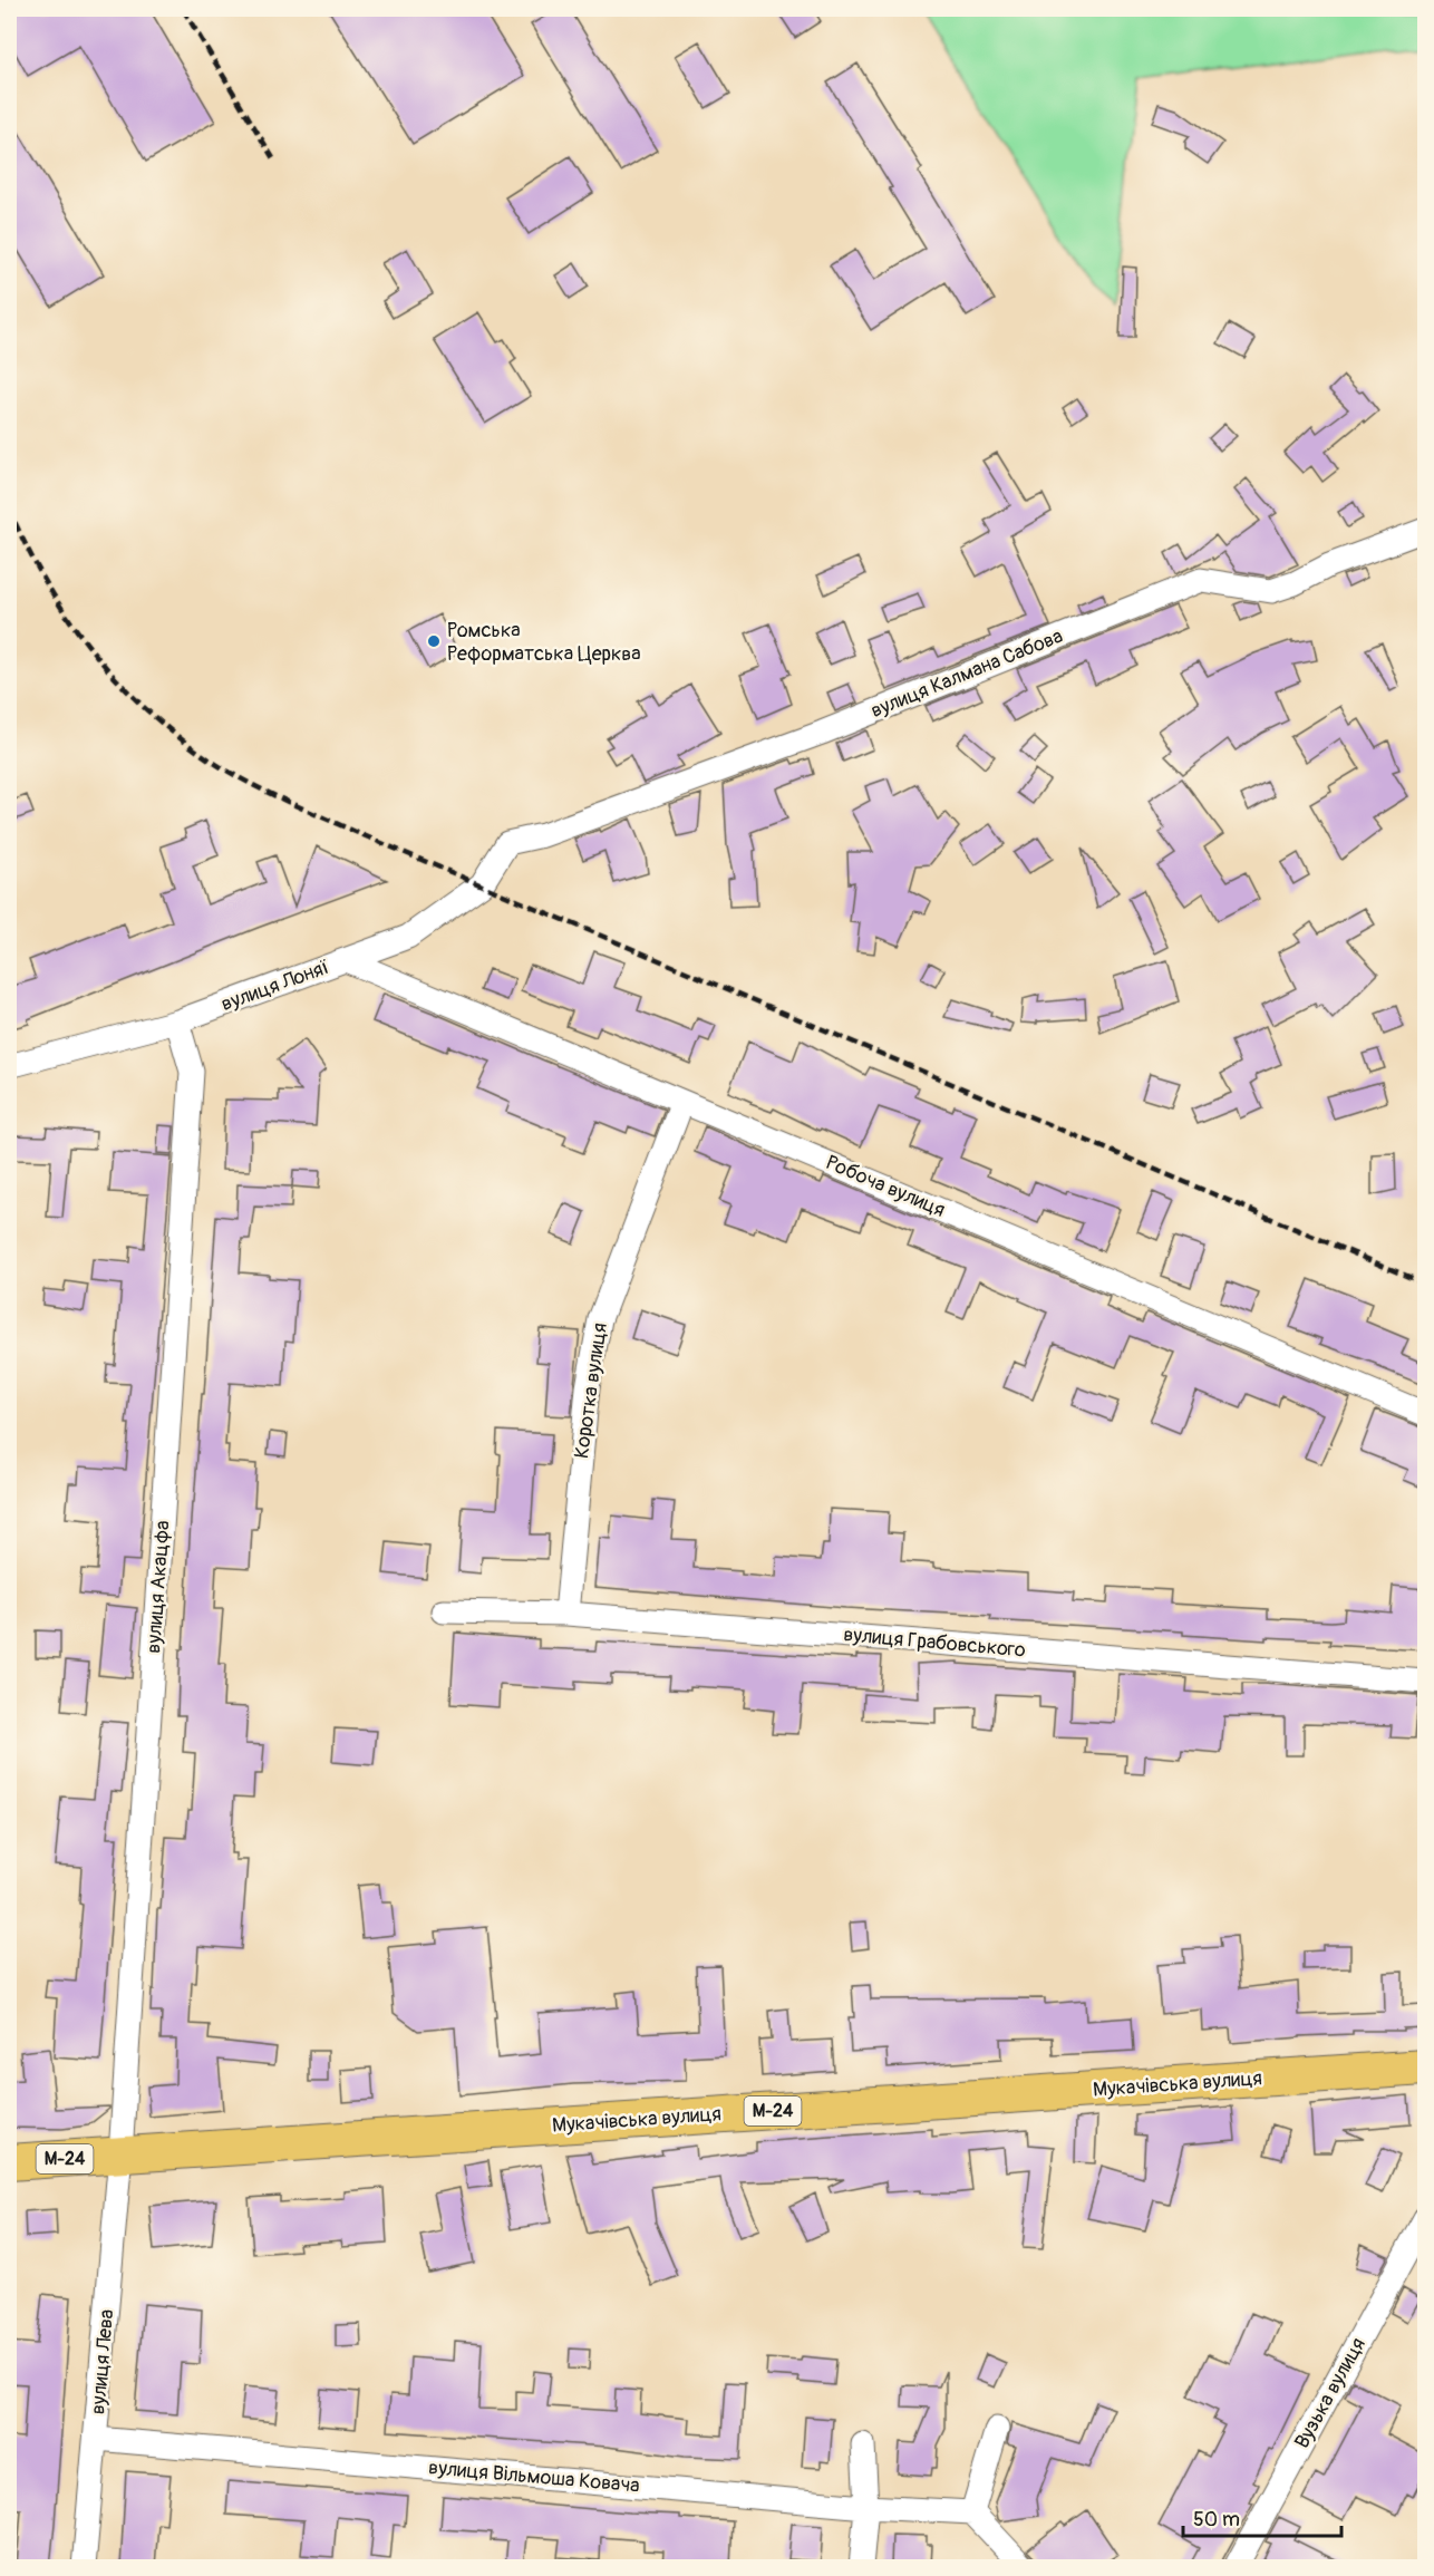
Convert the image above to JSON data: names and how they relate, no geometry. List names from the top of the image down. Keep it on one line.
{"streets":{"highway":["Мукачівська вулиця","М-24"],"street":["вулиця Калмана Сабова","вулиця Лоняї","Робоча вулиця","Коротка вулиця","вулиця Акацфа","вулиця Грабовського","вулиця Лева","Вузька вулиця","вулиця Вільмоша Ковача"]},"crossings":[["вулиця Калмана Сабова","вулиця Лоняї"],["вулиця Лоняї","Робоча вулиця"],["вулиця Лоняї","вулиця Акацфа"],["Робоча вулиця","Коротка вулиця"],["Коротка вулиця","вулиця Грабовського"],["вулиця Акацфа","Мукачівська вулиця"],["вулиця Акацфа","вулиця Лева"],["Мукачівська вулиця","вулиця Лева"],["вулиця Лева","вулиця Вільмоша Ковача"]],"places":["Ромська Реформатська Церква"],"scale_bar":"50 m"}
